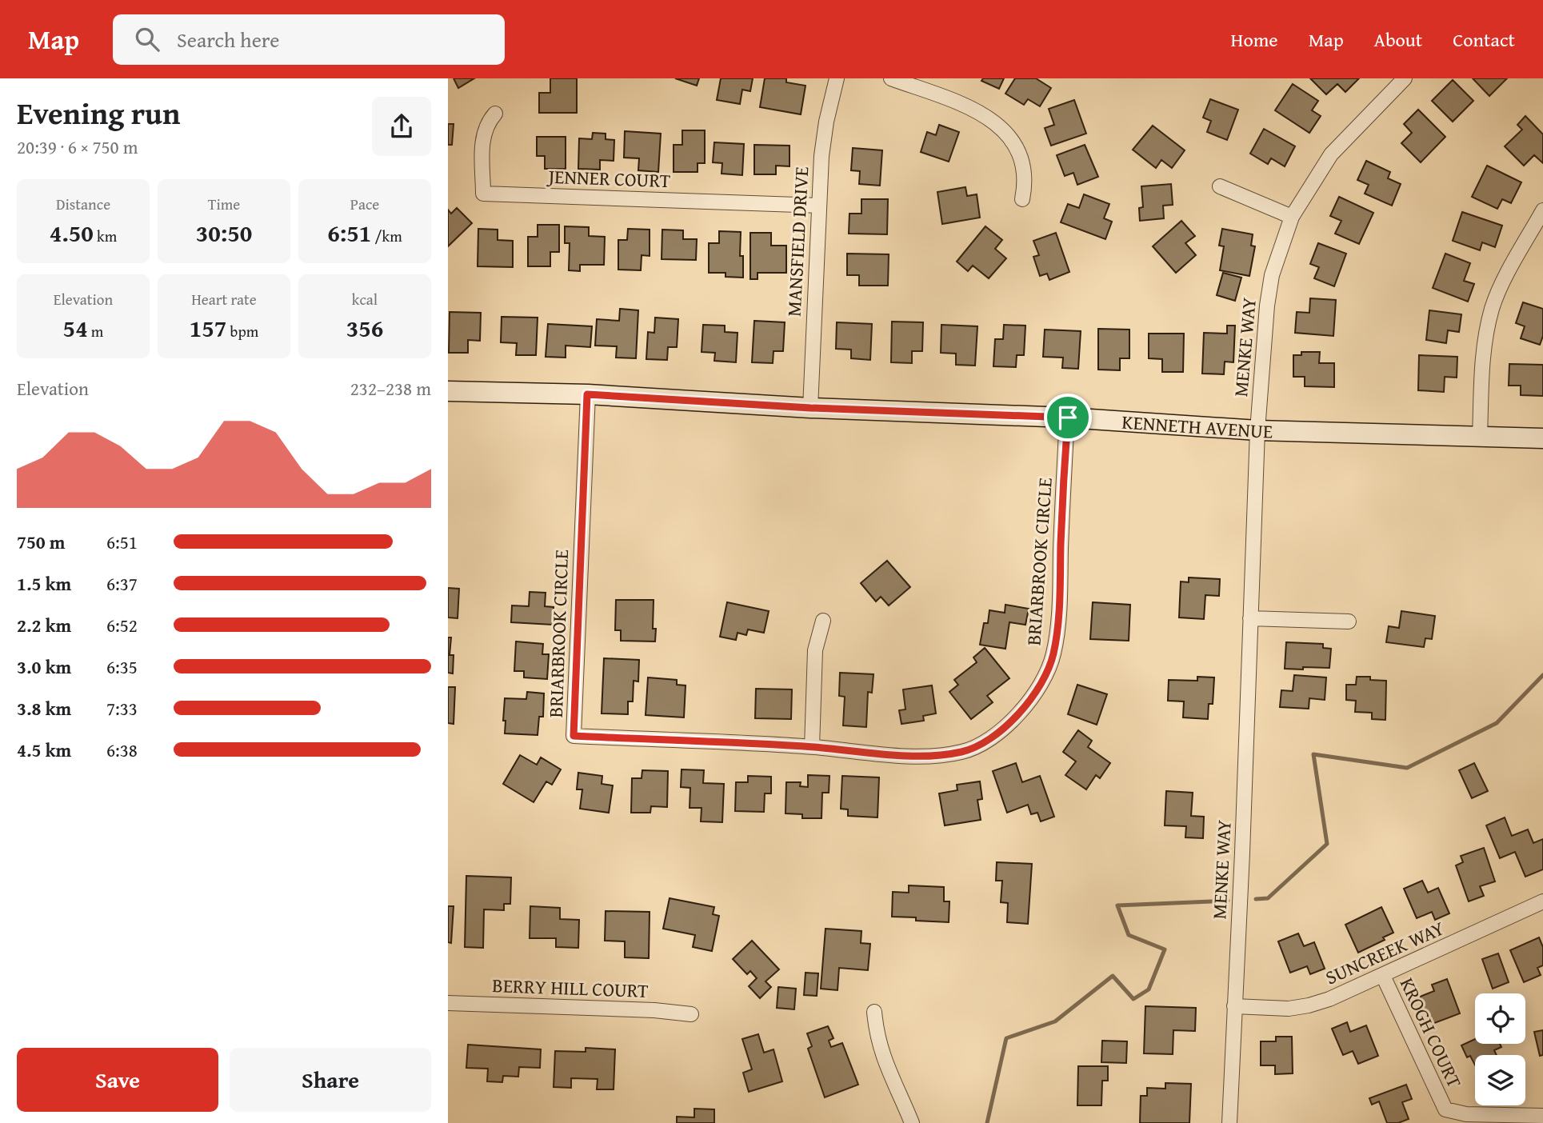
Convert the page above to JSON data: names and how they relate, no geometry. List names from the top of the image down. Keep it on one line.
{"streets":{"main road":["KENNETH AVENUE"],"street":["JENNER COURT","MANSFIELD DRIVE","MENKE WAY","BRIARBROOK CIRCLE","SUNCREEK WAY","BERRY HILL COURT","KROGH COURT"]},"crossings":[["JENNER COURT","MANSFIELD DRIVE"],["MANSFIELD DRIVE","KENNETH AVENUE"],["MENKE WAY","KENNETH AVENUE"],["MENKE WAY","SUNCREEK WAY"],["KENNETH AVENUE","BRIARBROOK CIRCLE"],["SUNCREEK WAY","KROGH COURT"]],"page":{"header":"Map","search":"Search here","nav":["Home","Map","About","Contact"],"heading":["Evening run","20:39 · 6 × 750 m"],"stats":[["Distance","4.50 km"],["Time","30:50"],["Pace","6:51 /km"],["Elevation","54 m"],["Heart rate","157 bpm"],["kcal","356"]],"chart":["Elevation","232–238 m"],"list":[{"name":"750 m","note":"6:51"},{"name":"1.5 km","note":"6:37"},{"name":"2.2 km","note":"6:52"},{"name":"3.0 km","note":"6:35"},{"name":"3.8 km","note":"7:33"},{"name":"4.5 km","note":"6:38"}],"buttons":["Save","Share"]}}
